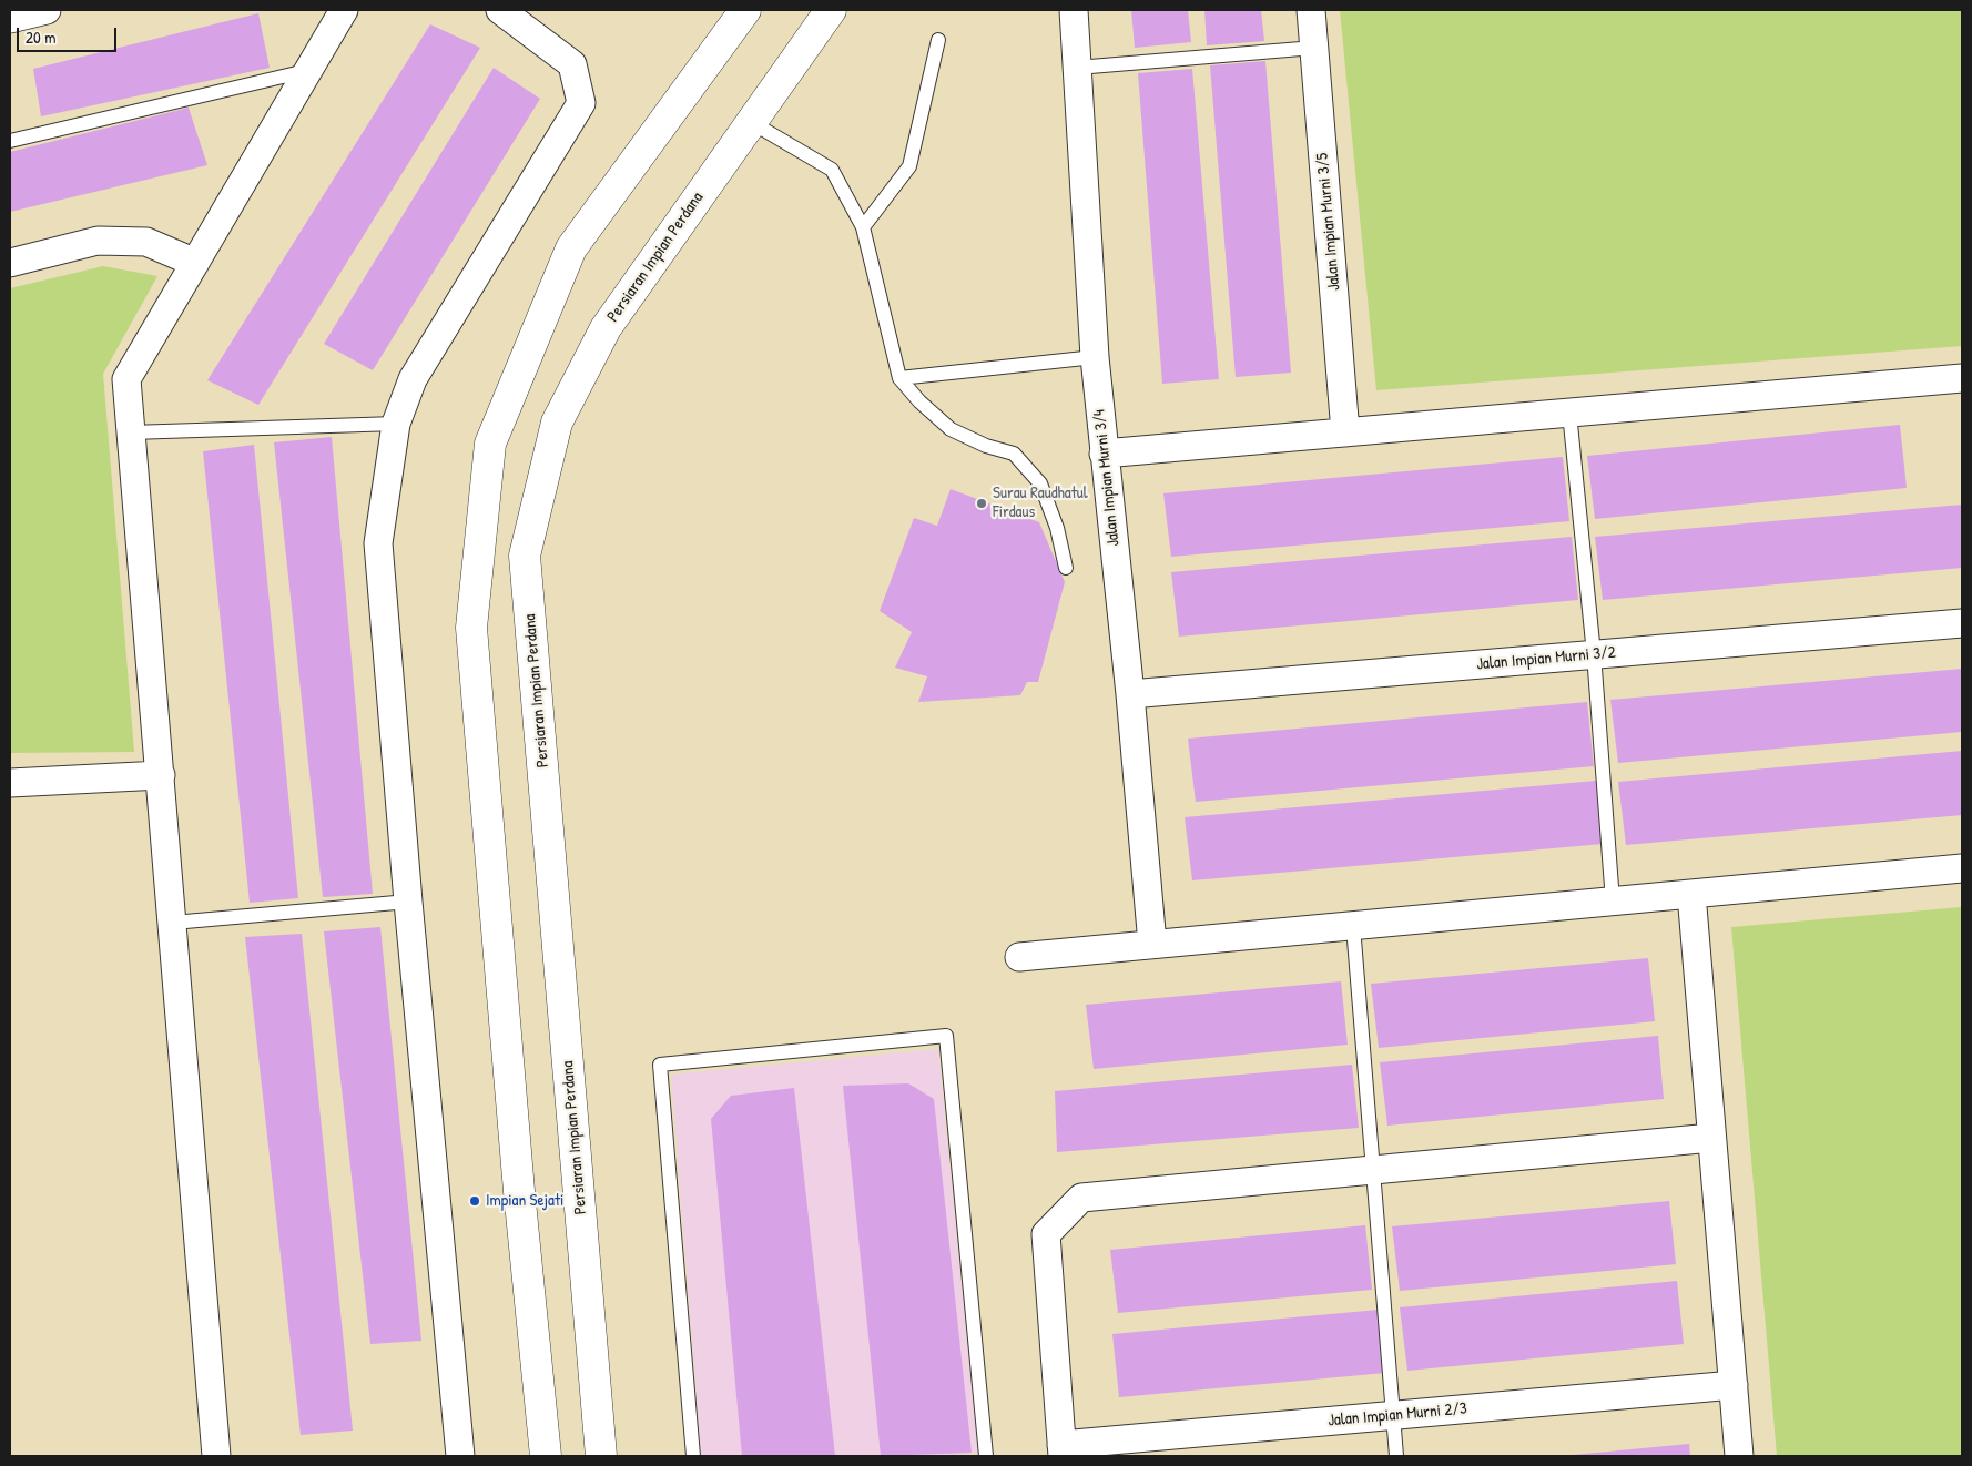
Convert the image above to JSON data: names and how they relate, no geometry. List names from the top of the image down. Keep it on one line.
{"streets":{"street":["Jalan Impian Murni 3/5","Persiaran Impian Perdana","Jalan Impian Murni 3/4","Jalan Impian Murni 3/2","Jalan Impian Murni 2/3"]},"crossings":[["Jalan Impian Murni 3/4","Jalan Impian Murni 3/2"]],"places":["Surau Raudhatul Firdaus","Impian Sejati"],"scale_bar":"20 m"}
